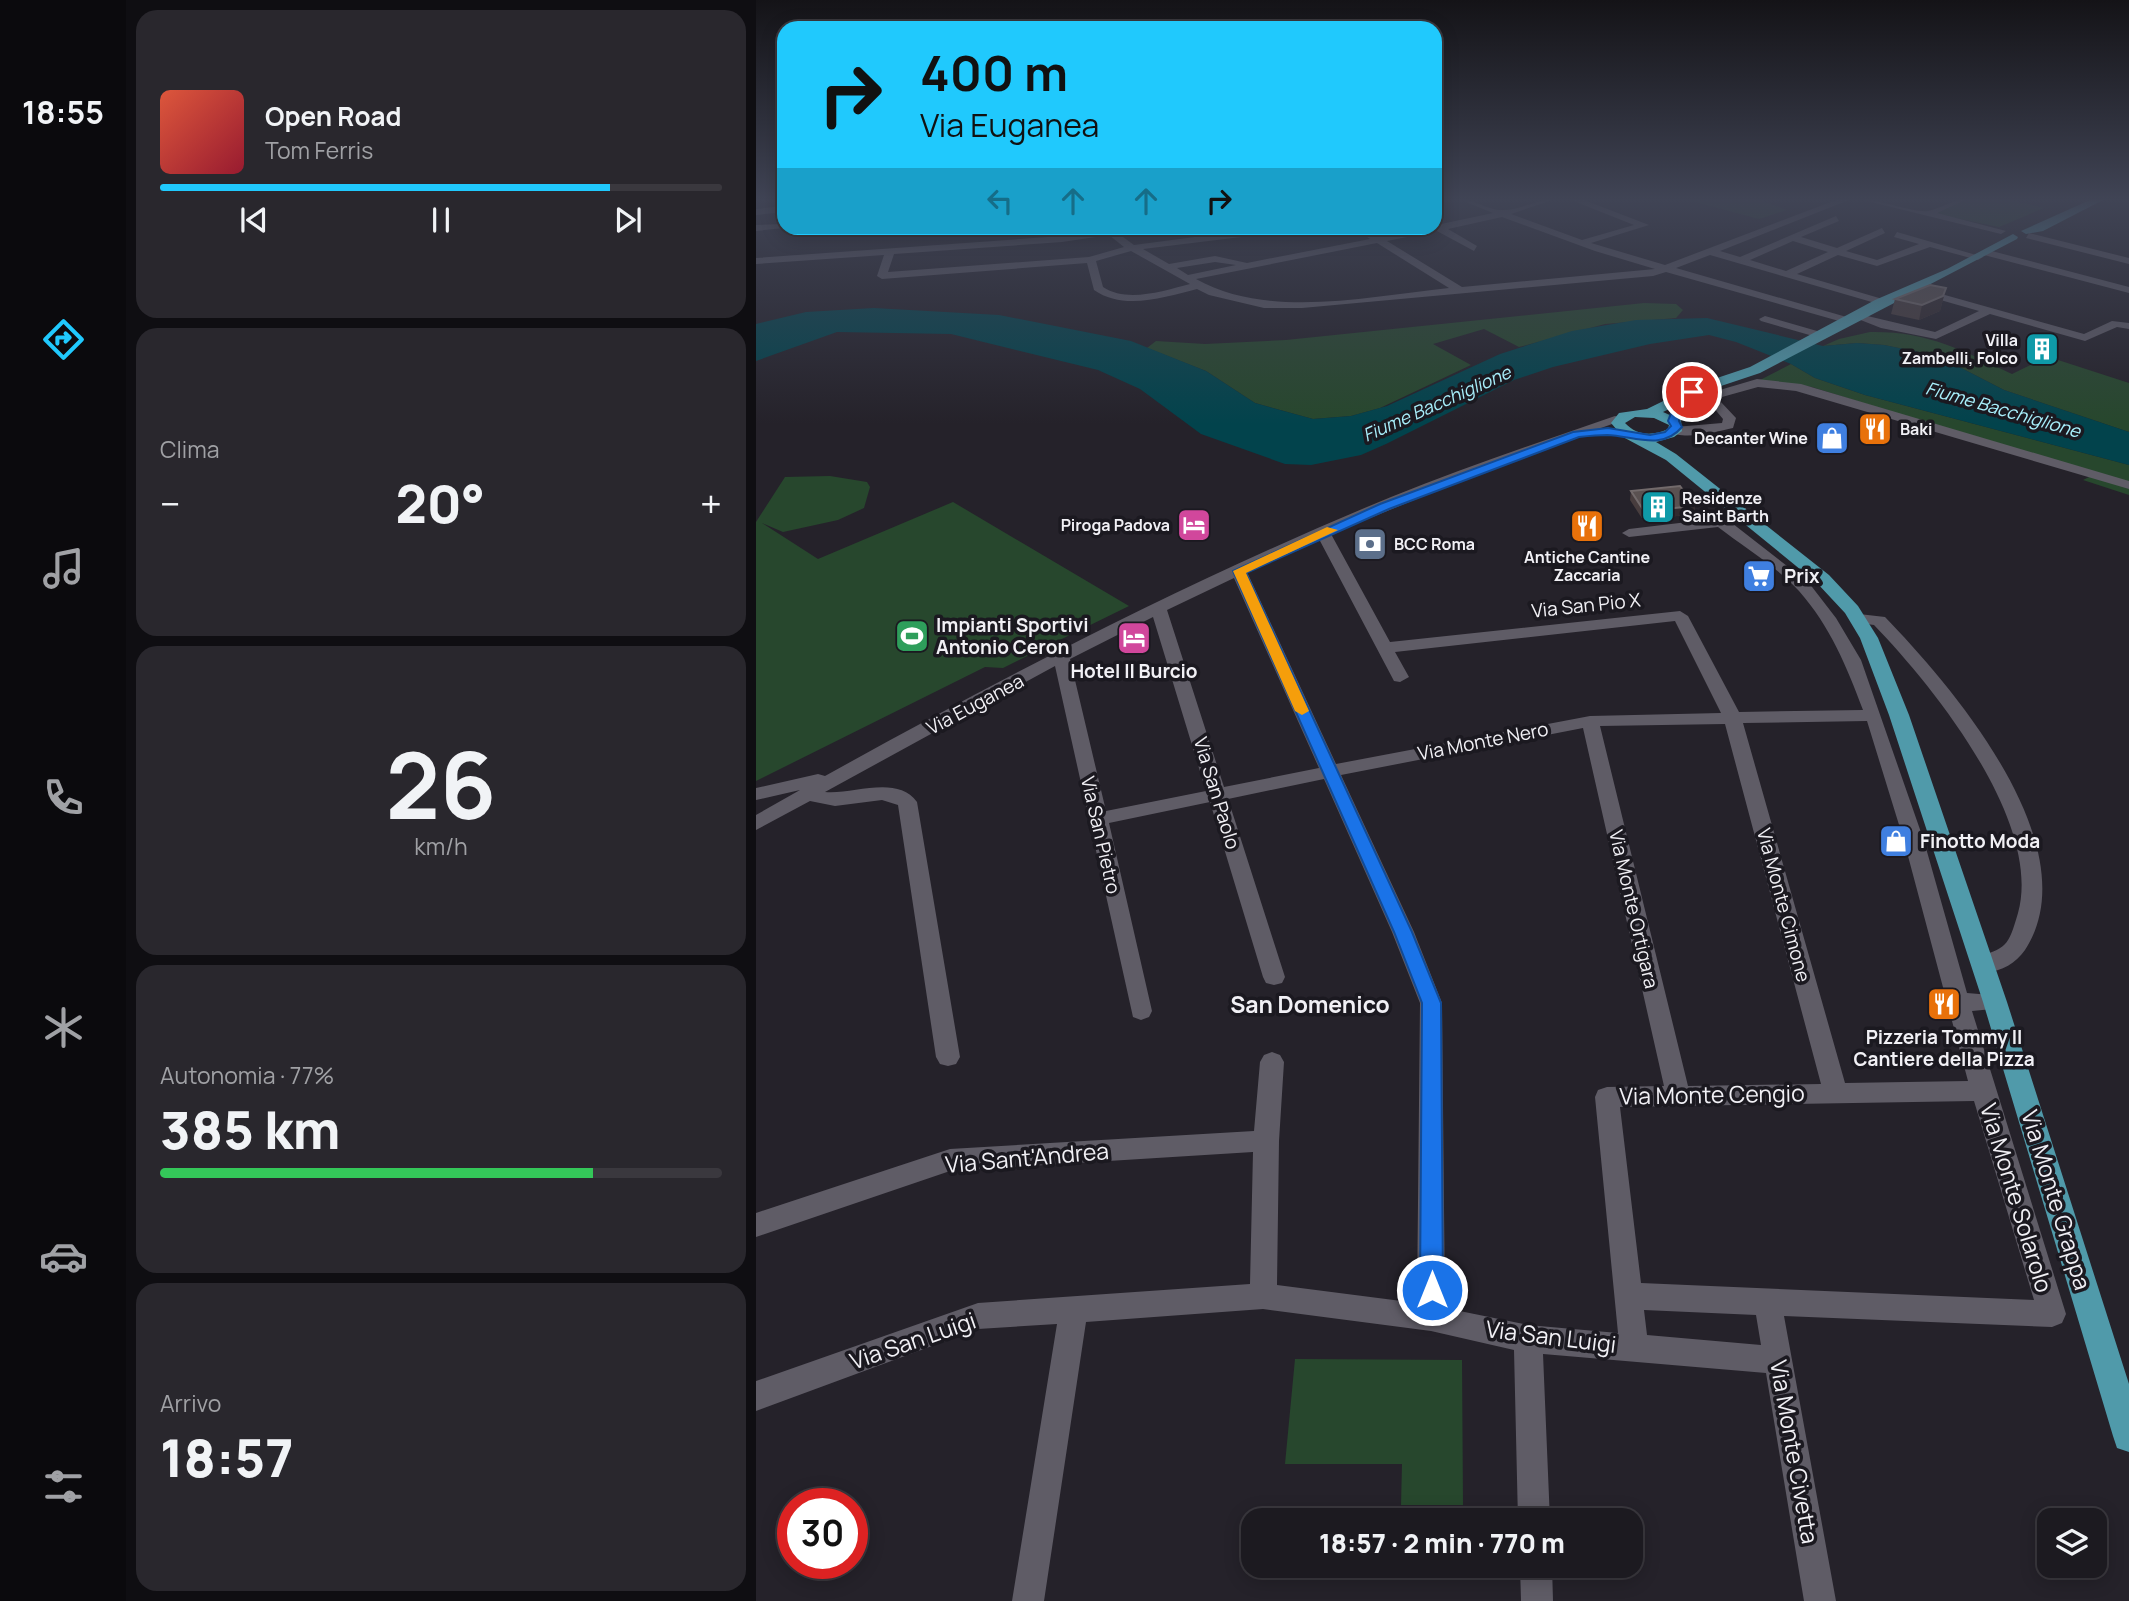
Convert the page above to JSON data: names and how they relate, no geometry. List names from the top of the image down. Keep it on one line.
{"streets":{"main road":["Via Euganea","Via Monte Grappa"],"street":["Via San Pio X","Via Monte Nero","Via San Paolo","Via San Pietro","Via Monte Cimone","Via Monte Ortigara","Via Monte Cengio","Via Sant'Andrea","Via Monte Solarolo","Via San Luigi","Via Monte Civetta"]},"crossings":[["Via San Pio X","Via Monte Nero"],["Via San Pio X","Via Monte Cimone"],["Via Euganea","Via San Paolo"],["Via Euganea","Via San Pietro"],["Via Euganea","Via Monte Grappa"],["Via Monte Nero","Via San Paolo"],["Via Monte Nero","Via San Pietro"],["Via Monte Nero","Via Monte Cimone"],["Via Monte Nero","Via Monte Ortigara"],["Via Monte Nero","Via Monte Solarolo"],["Via Monte Nero","Via Monte Grappa"],["Via Monte Cimone","Via Monte Cengio"],["Via Monte Ortigara","Via Monte Cengio"],["Via Monte Cengio","Via Monte Solarolo"],["Via Monte Cengio","Via San Luigi"],["Via Monte Solarolo","Via Monte Grappa"],["Via Monte Solarolo","Via Monte Civetta"],["Via San Luigi","Via Monte Civetta"]],"districts":["San Domenico"],"water":["Fiume Bacchiglione"],"places":{"building":["Villa Zambelli, Folco","Residenze Saint Barth"],"restaurant":["Baki","Antiche Cantine Zaccaria","Pizzeria Tommy Il Cantiere della Pizza"],"shop":["Decanter Wine","Finotto Moda"],"hotel":["Piroga Padova","Hotel Il Burcio"],"bank":["BCC Roma"],"supermarket":["Prix"],"sports":["Impianti Sportivi Antonio Ceron"]},"page":{"tabs":"18:55","turn":["400 m","Via Euganea"],"song":["Open Road","Tom Ferris"],"tile":["Clima",["26","km/h"],["Autonomia · 77%","385 km"],["Arrivo","18:57"]],"heat":["−","20°","+"],"limit":"30","trip":"18:57 · 2 min · 770 m"}}
